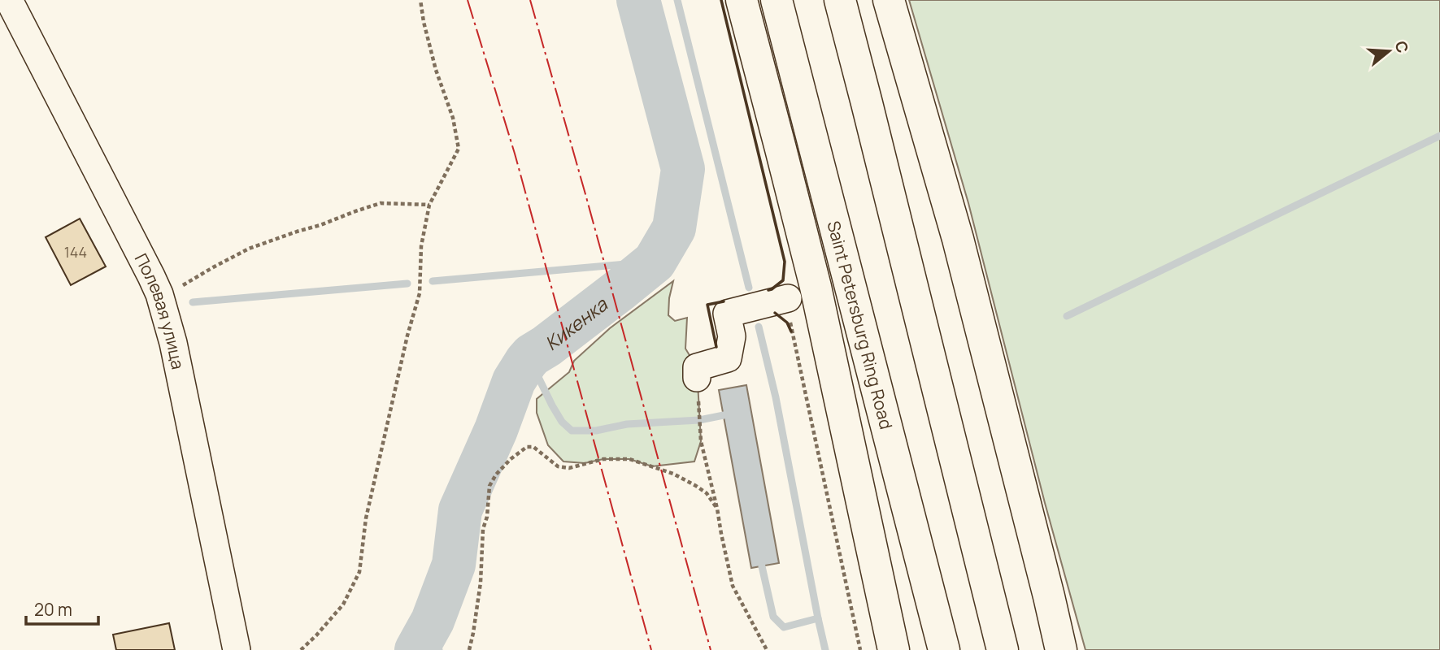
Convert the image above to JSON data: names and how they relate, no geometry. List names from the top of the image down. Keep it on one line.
{"streets":{"highway":["Saint Petersburg Ring Road"],"street":["Полевая улица"]},"water":["Кикенка"],"house_numbers":["144"],"scale_bar":"20 m","north":"right"}
